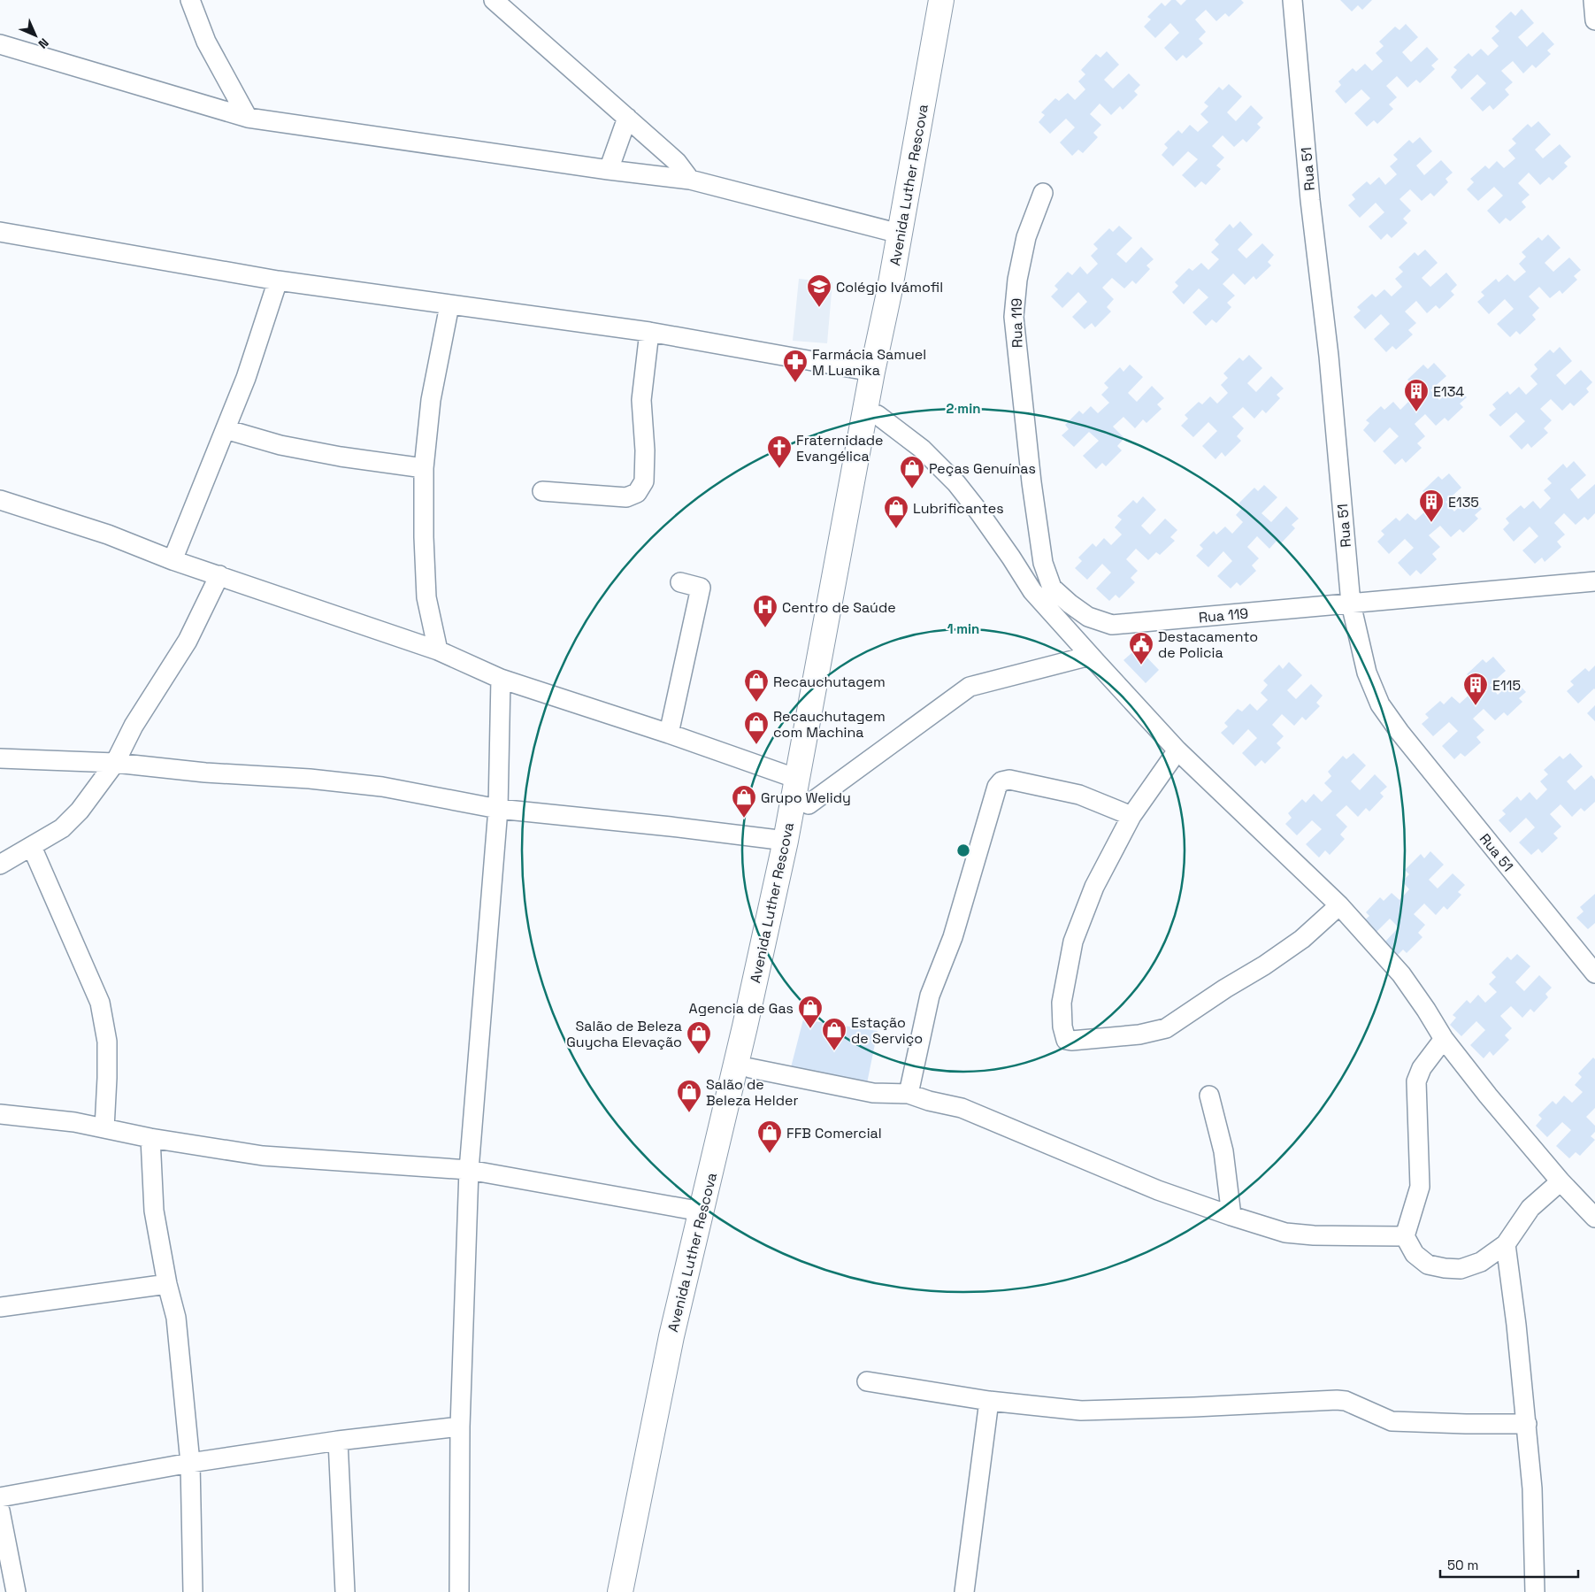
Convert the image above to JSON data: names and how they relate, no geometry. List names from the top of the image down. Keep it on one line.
{"streets":{"main road":["Avenida Luther Rescova"],"street":["Rua 51","Rua 119"]},"crossings":[["Rua 51","Rua 119"]],"places":{"school or university":["Colégio Ivámofil"],"pharmacy":["Farmácia Samuel M Luanika"],"building":["E134","E135","E115"],"church":["Fraternidade Evangélica"],"shop":["Peças Genuínas","Lubrificantes","Recauchutagem","Recauchutagem com Machina","Grupo Welidy","Agencia de Gas","Estação de Serviço","Salão de Beleza Guycha Elevação","Salão de Beleza Helder","FFB Comercial"],"hospital":["Centro de Saúde"],"public building":["Destacamento de Policia"]},"scale_bar":"50 m","north":"bottom right","rings":["2 min","1 min"]}
